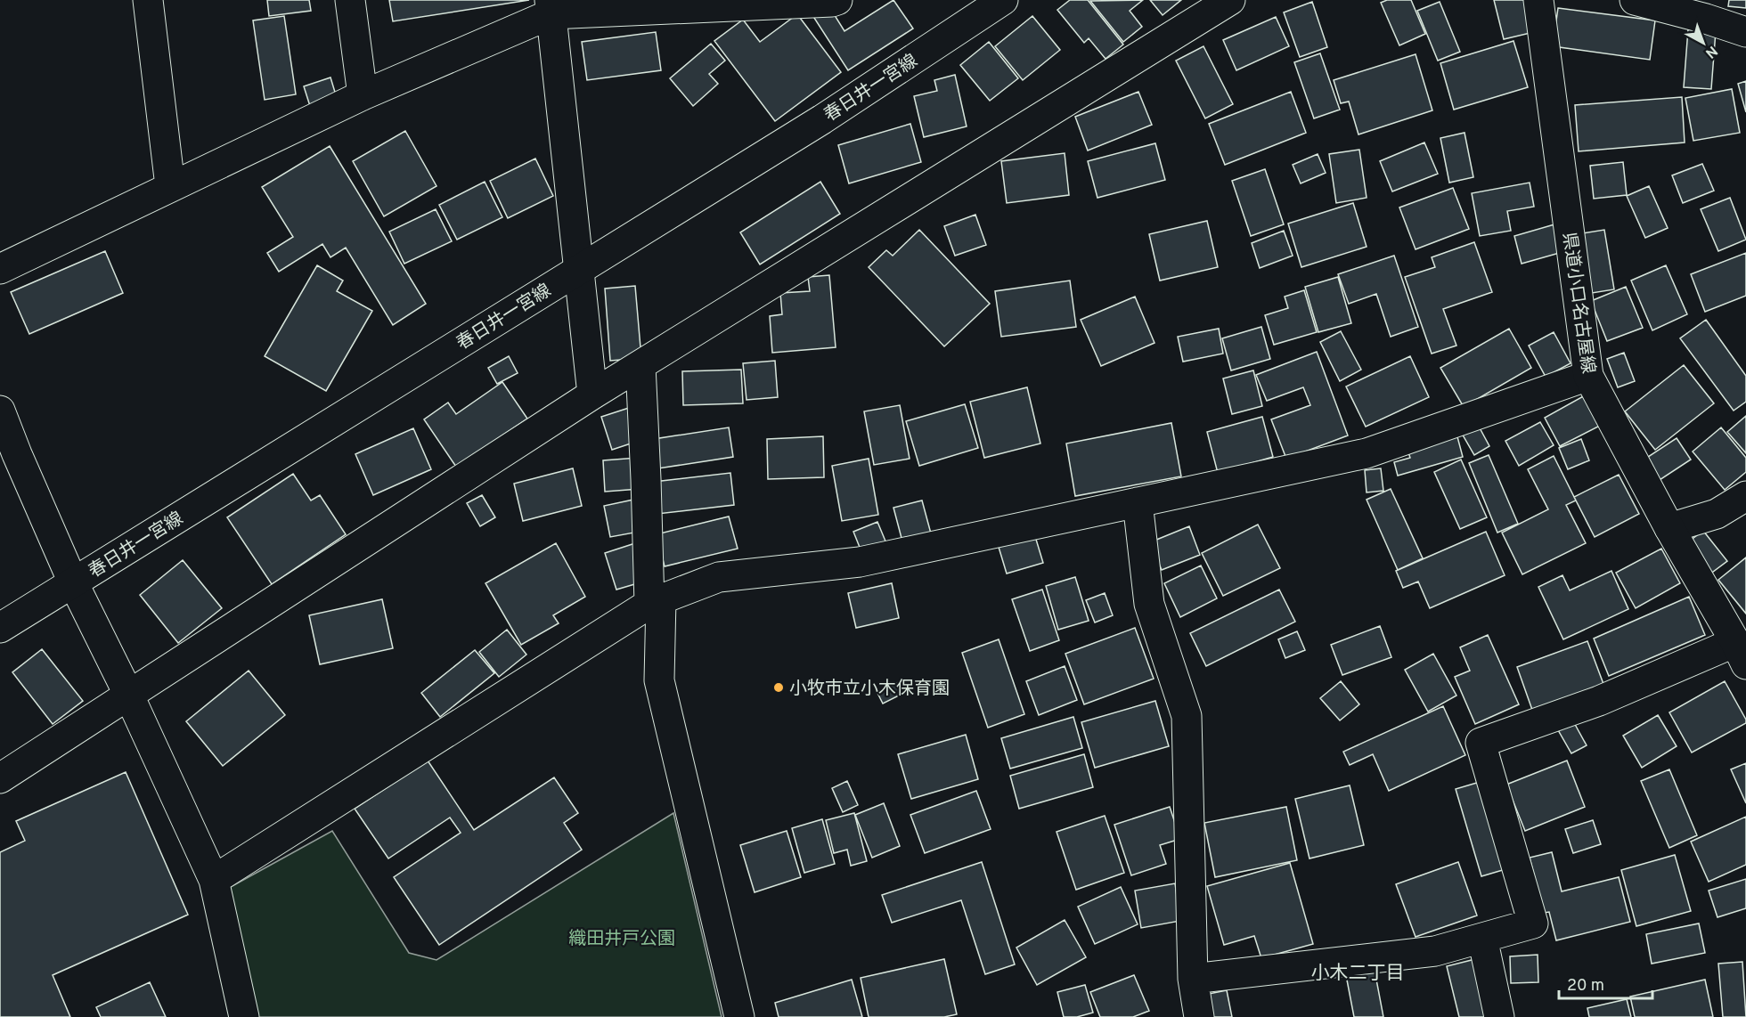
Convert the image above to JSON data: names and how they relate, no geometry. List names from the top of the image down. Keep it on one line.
{"streets":{"street":["春日井一宮線","県道小口名古屋線"]},"districts":["小木二丁目"],"parks":["織田井戸公園"],"places":["小牧市立小木保育園"],"scale_bar":"20 m","north":"bottom right"}
